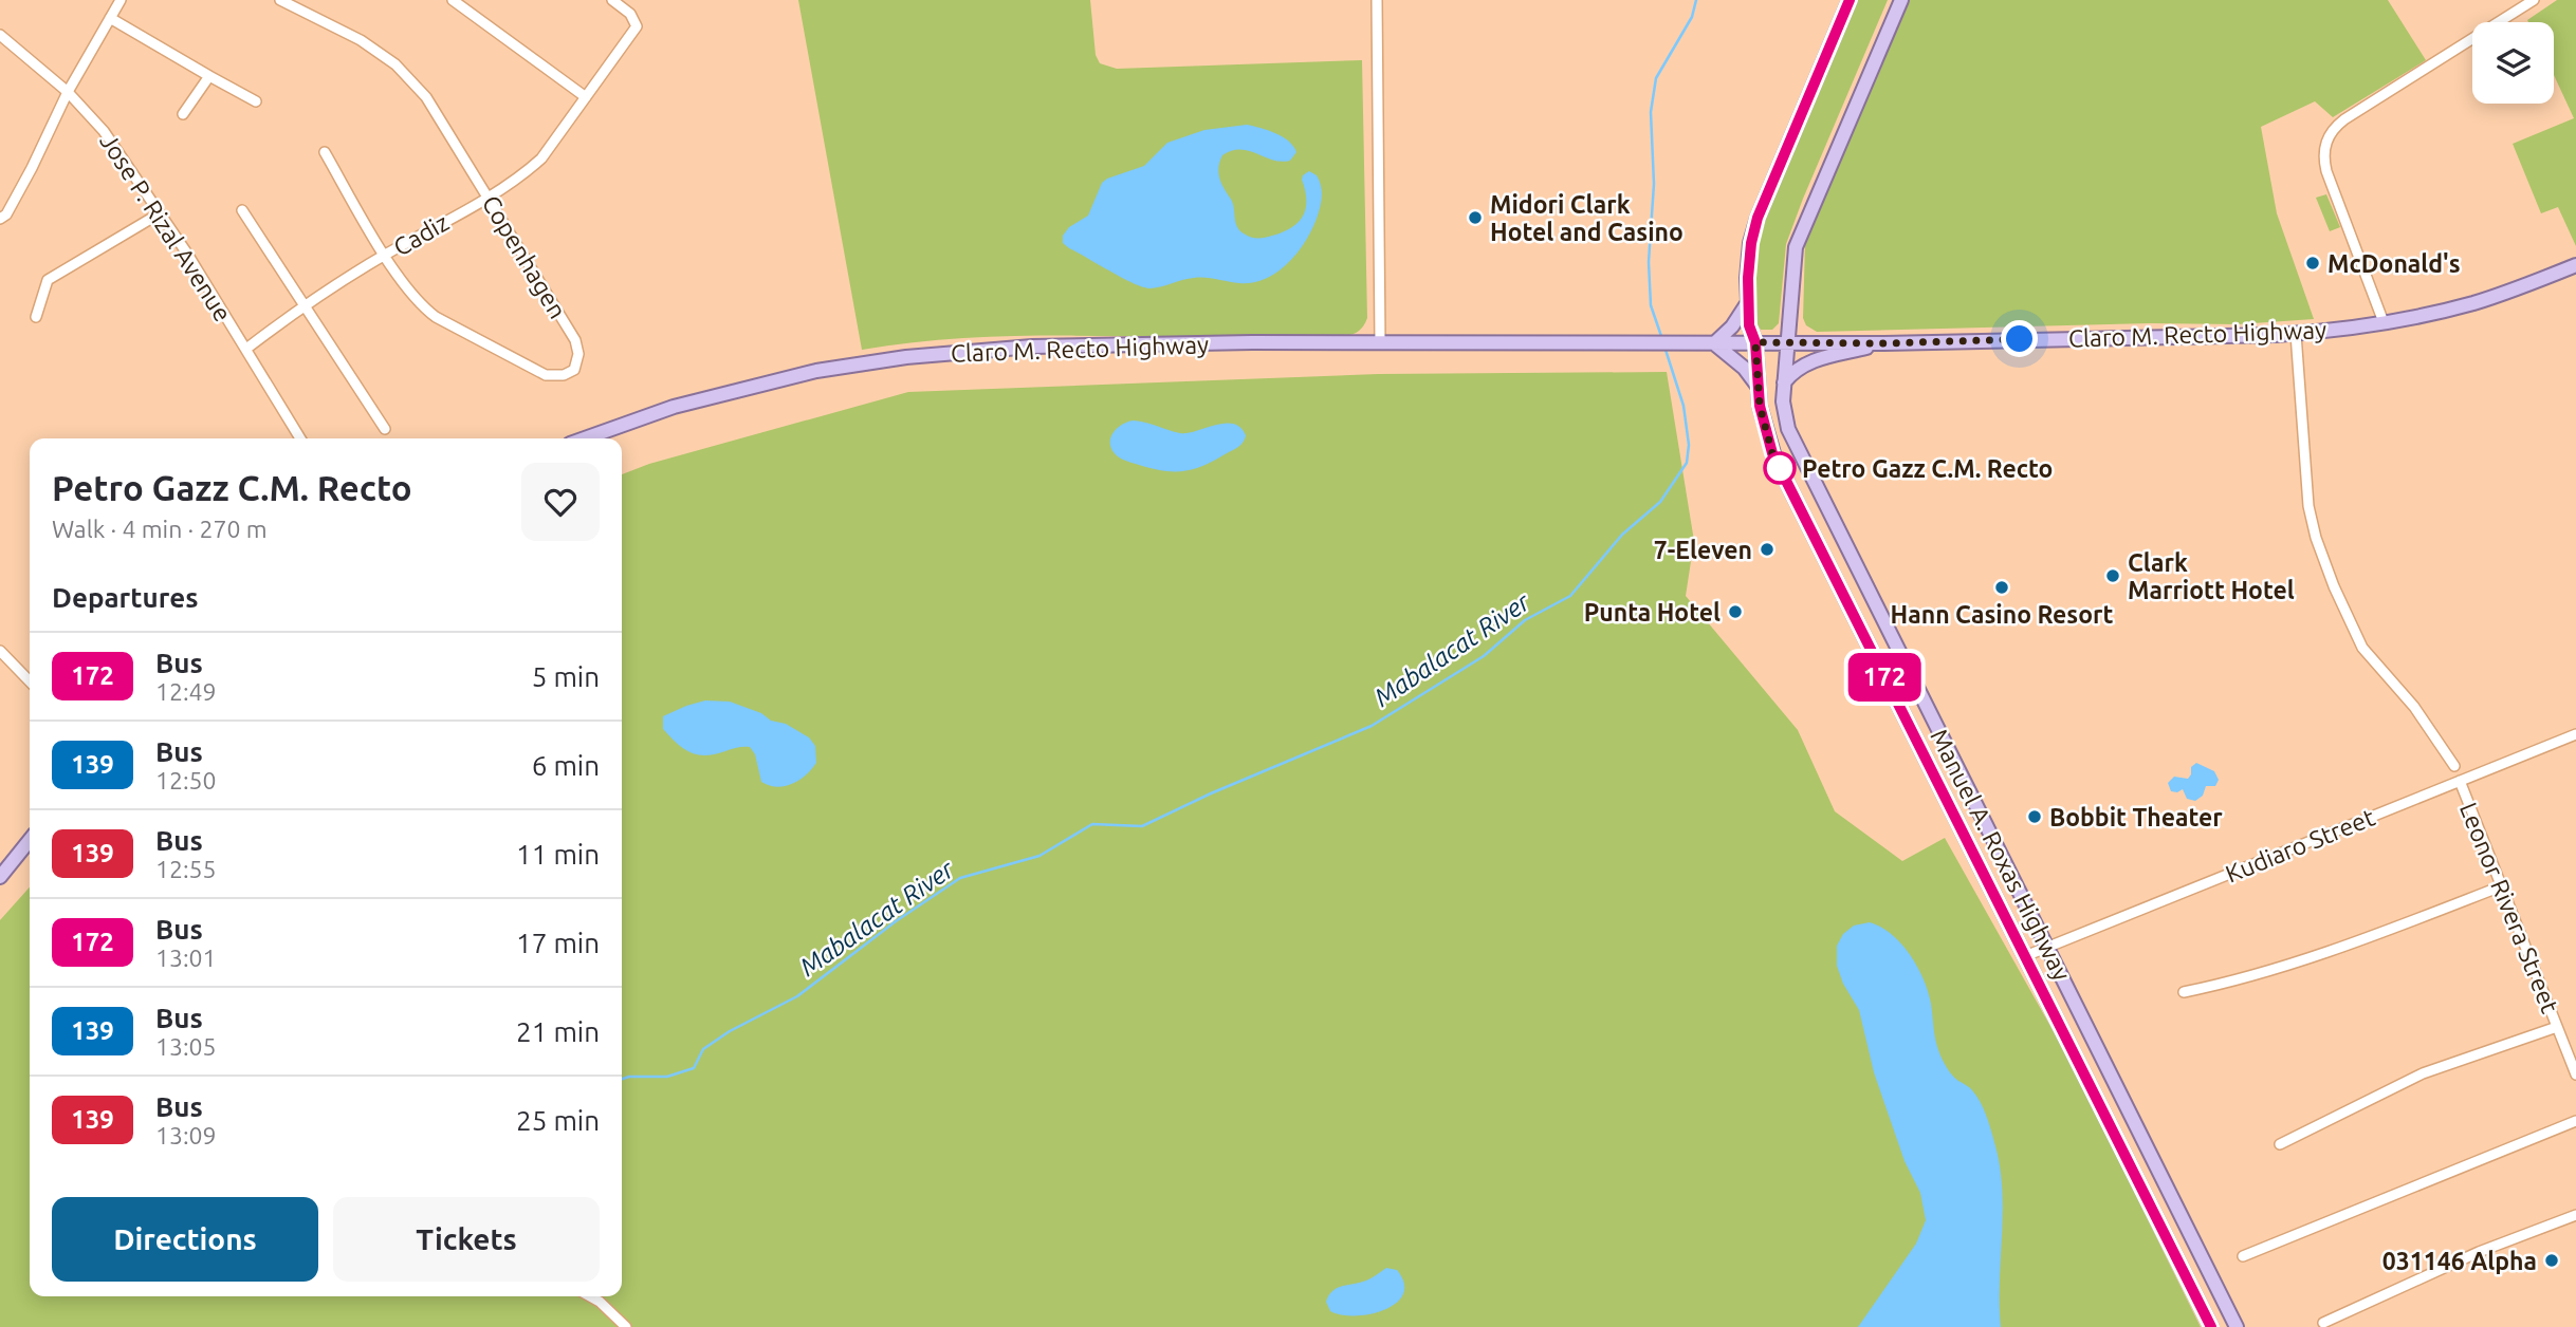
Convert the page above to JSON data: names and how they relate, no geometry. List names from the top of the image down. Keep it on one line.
{"streets":{"main road":["Claro M. Recto Highway","Manuel A. Roxas Highway"],"street":["Jose P. Rizal Avenue","Cadiz","Copenhagen","Kudiaro Street","Leonor Rivera Street"]},"crossings":[["Jose P. Rizal Avenue","Cadiz"],["Cadiz","Copenhagen"],["Claro M. Recto Highway","Manuel A. Roxas Highway"],["Kudiaro Street","Manuel A. Roxas Highway"],["Kudiaro Street","Leonor Rivera Street"]],"water":["Mabalacat River"],"places":["Midori Clark Hotel and Casino","McDonald's","Petro Gazz C.M. Recto","7-Eleven","Clark Marriott Hotel","Hann Casino Resort","Punta Hotel","Bobbit Theater","031146 Alpha"],"lines":["bus line 172"],"page":{"on_map":"172","heading":[["Petro Gazz C.M. Recto","Walk · 4 min · 270 m"],"Departures"],"list":[{"mark":"172","name":"Bus","note":"12:49","value":"5 min"},{"mark":"139","name":"Bus","note":"12:50","value":"6 min"},{"mark":"139","name":"Bus","note":"12:55","value":"11 min"},{"mark":"172","name":"Bus","note":"13:01","value":"17 min"},{"mark":"139","name":"Bus","note":"13:05","value":"21 min"},{"mark":"139","name":"Bus","note":"13:09","value":"25 min"}],"buttons":["Directions","Tickets"]}}
